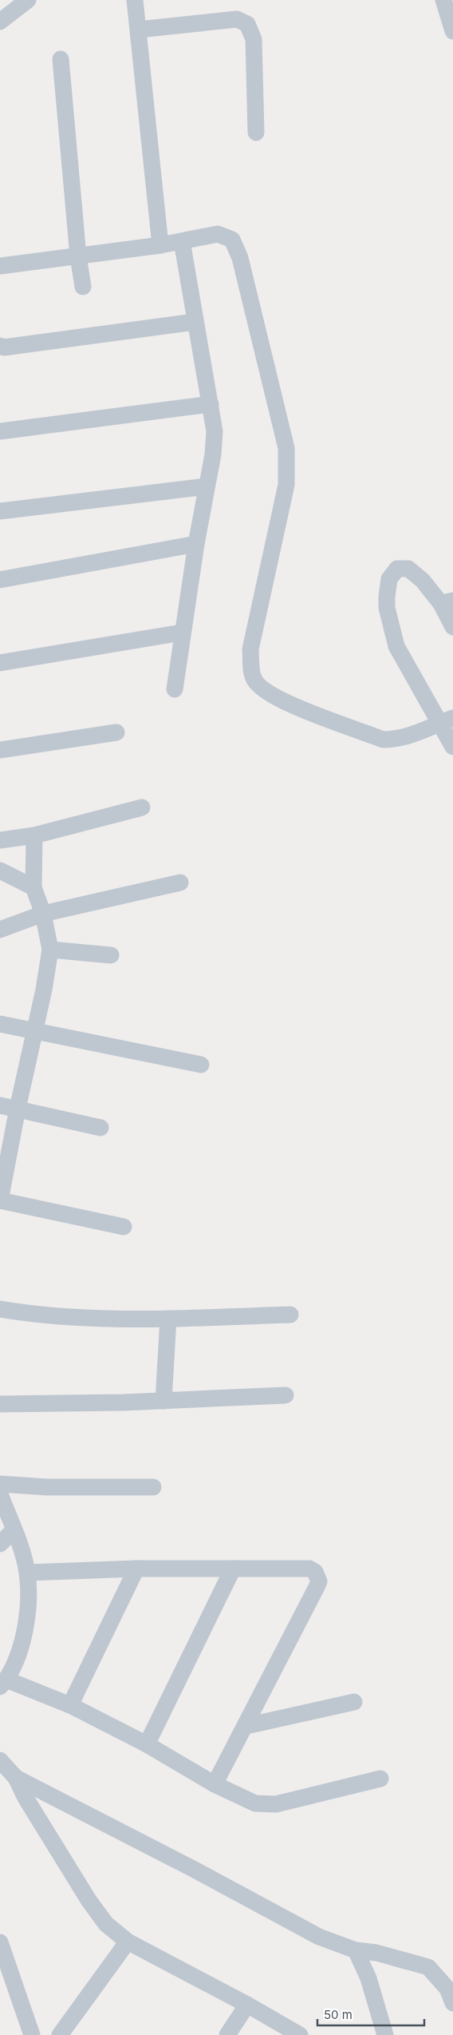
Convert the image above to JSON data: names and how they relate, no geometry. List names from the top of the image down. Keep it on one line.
{"scale_bar":"50 m"}
